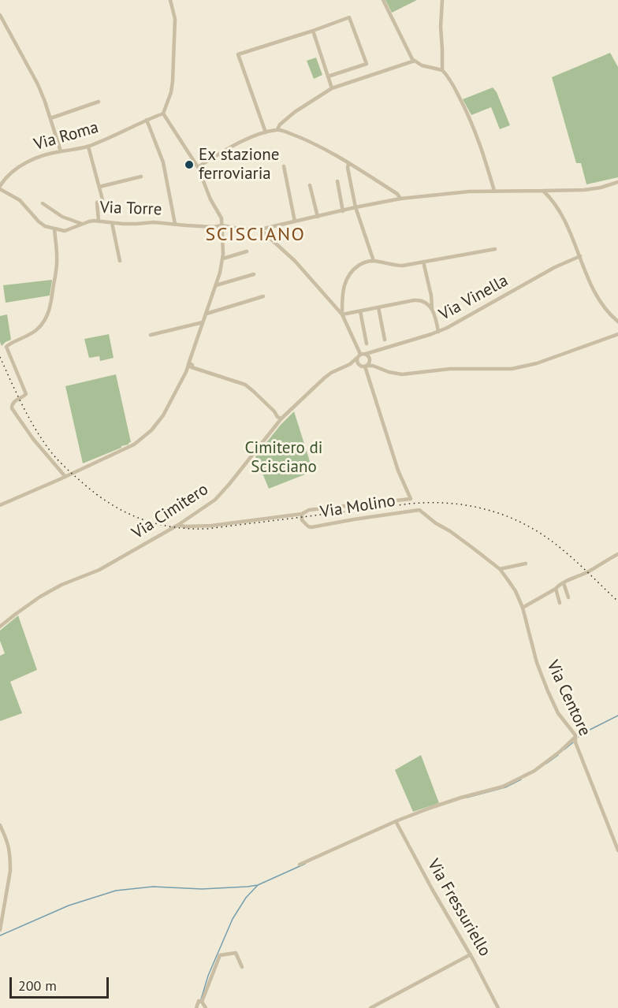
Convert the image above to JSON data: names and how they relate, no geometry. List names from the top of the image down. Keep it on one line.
{"streets":{"street":["Via Roma","Via Torre","Via Vinella","Via Molino","Via Cimitero","Via Centore","Via Fressuriello"]},"crossings":[["Via Vinella","Via Molino"],["Via Vinella","Via Cimitero"],["Via Molino","Via Cimitero"],["Via Molino","Via Centore"]],"districts":["SCISCIANO"],"parks":["Cimitero di Scisciano"],"places":["Ex stazione ferroviaria"],"scale_bar":"200 m"}
